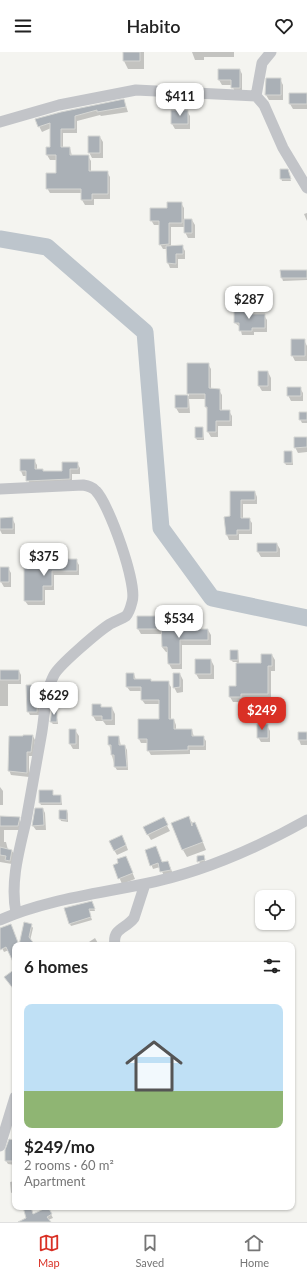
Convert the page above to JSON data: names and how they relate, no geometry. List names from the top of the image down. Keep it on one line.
{"page":{"header":"Habito","price":["$411","$287","$375","$534","$629","$249"],"heading":"6 homes","list":[{"name":"$249/mo","note":"2 rooms · 60 m² · Apartment"}],"tabs":["Map","Saved","Home"]}}
